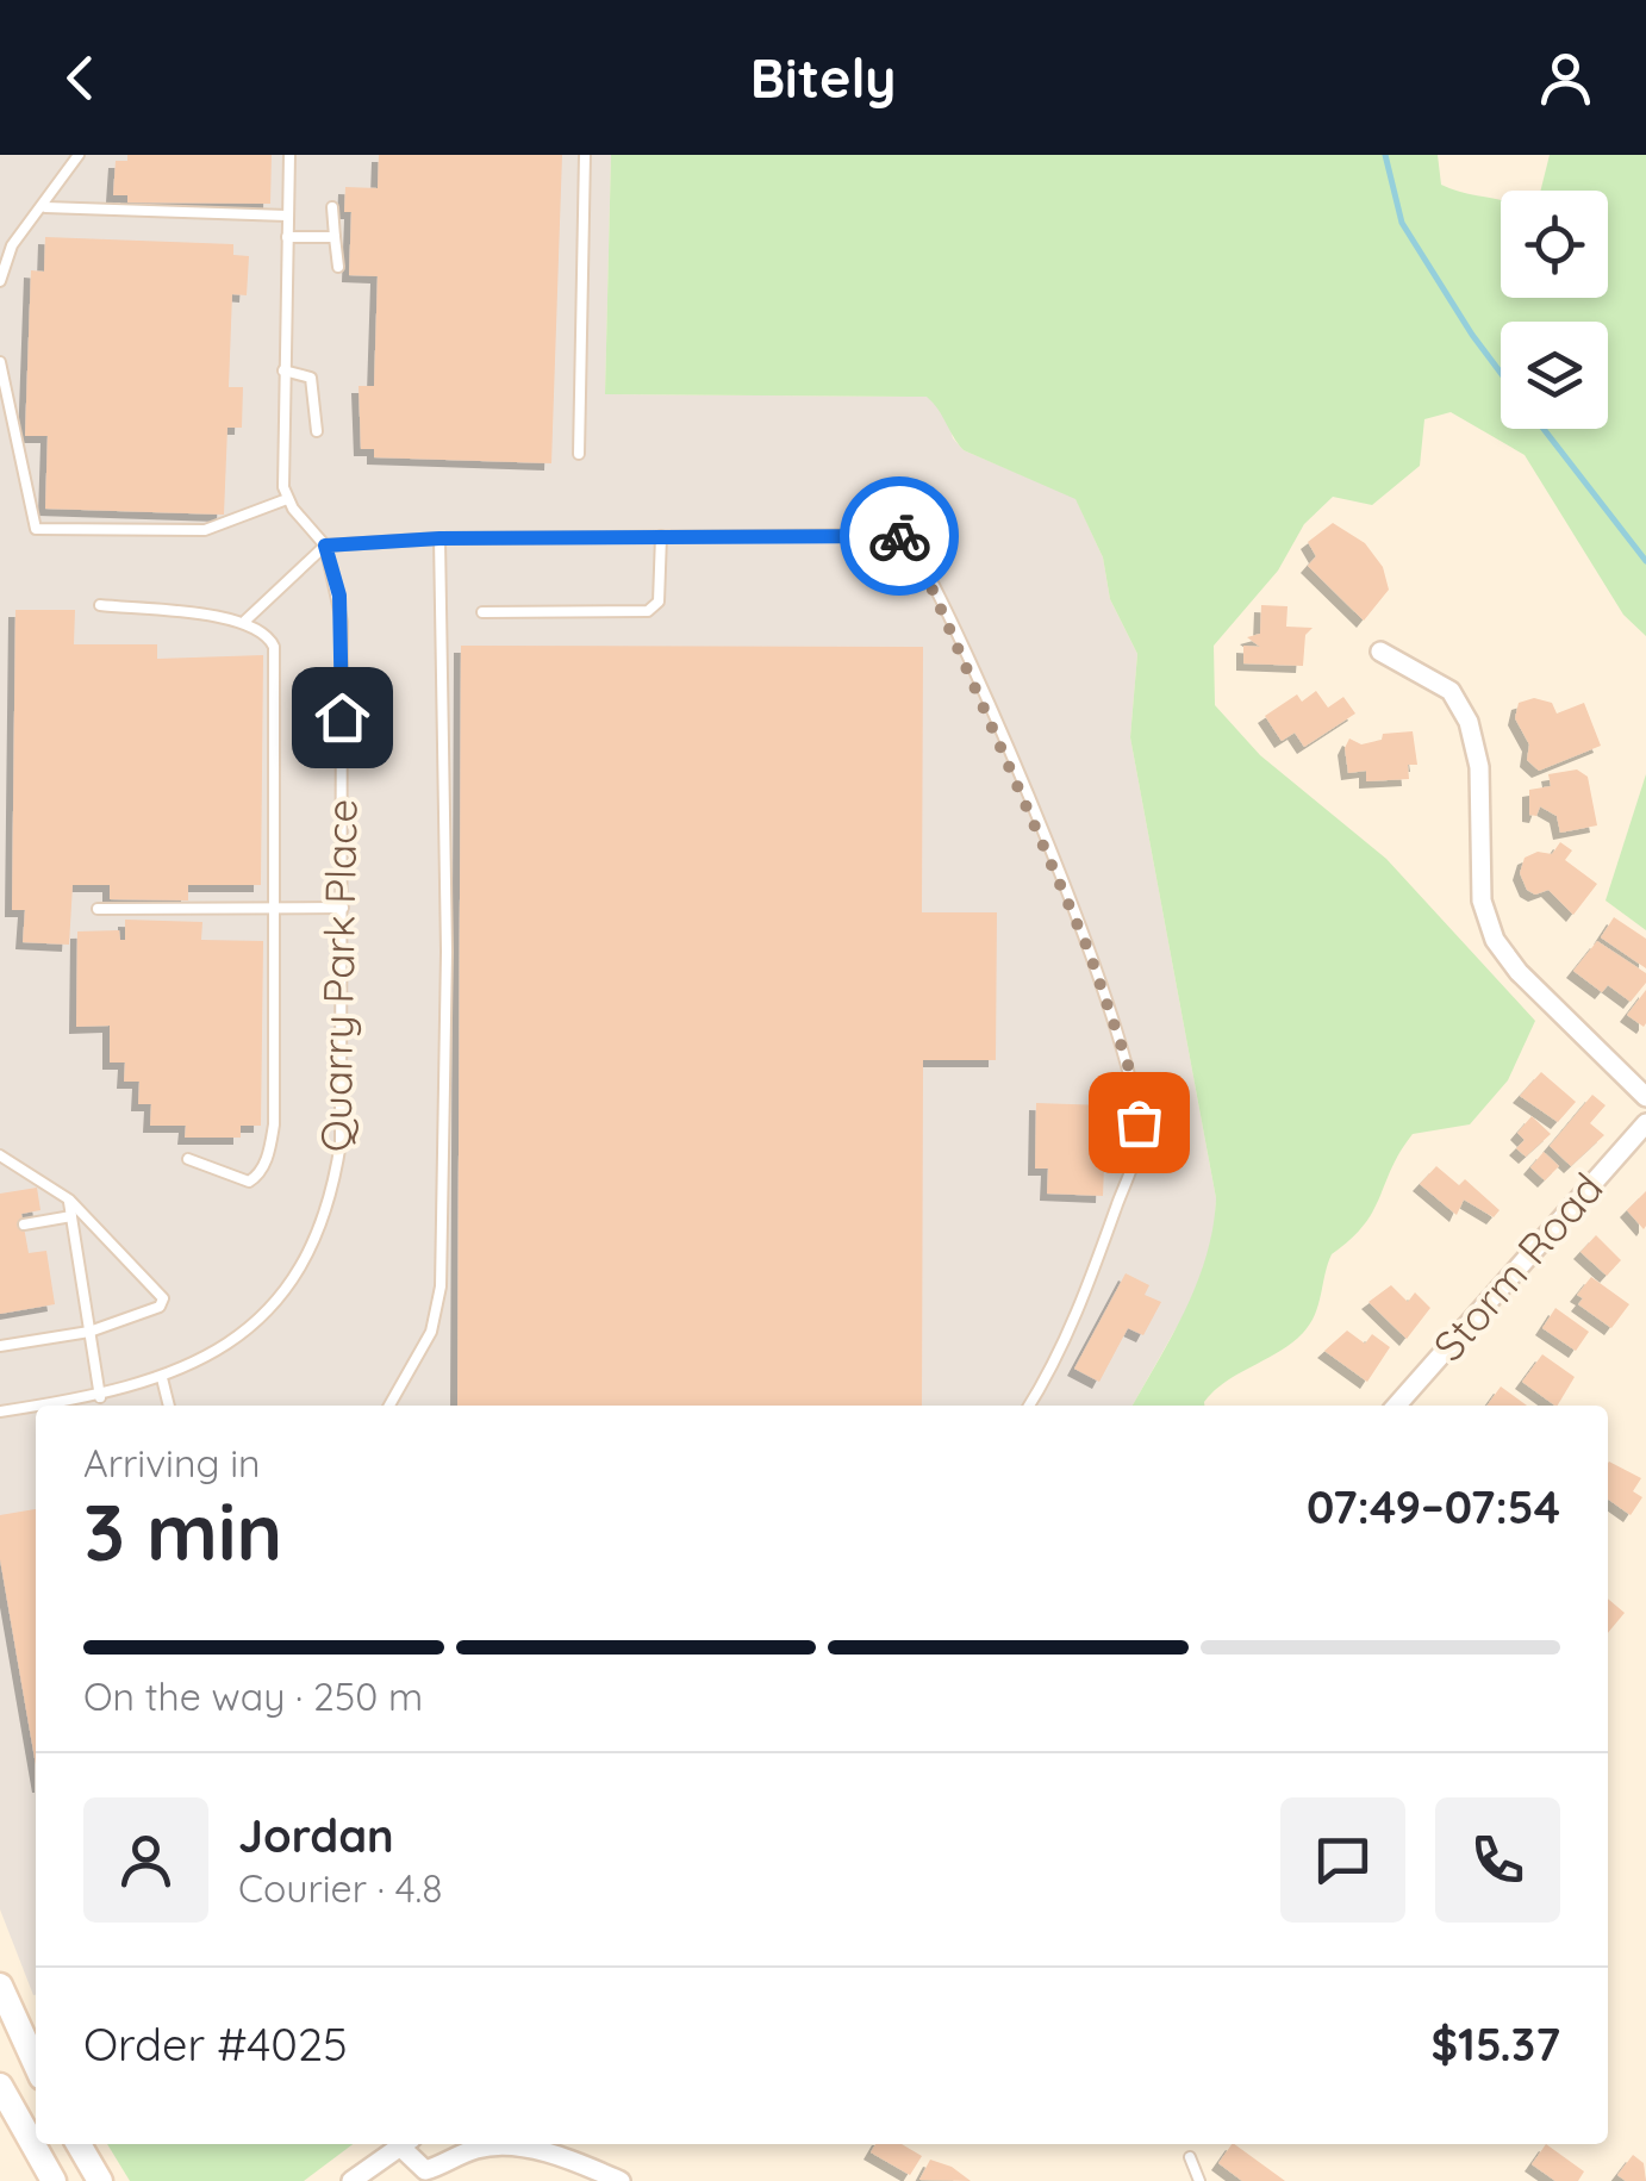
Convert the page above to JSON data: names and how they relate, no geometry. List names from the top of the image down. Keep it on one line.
{"streets":{"street":["Storm Road"],"lane":["Quarry Park Place"]},"page":{"header":"Bitely","heading":["3 min","Arriving in","07:49–07:54"],"panel":["Jordan","Courier · 4.8","Order #4025","$15.37"],"bar":"On the way · 250 m"}}
